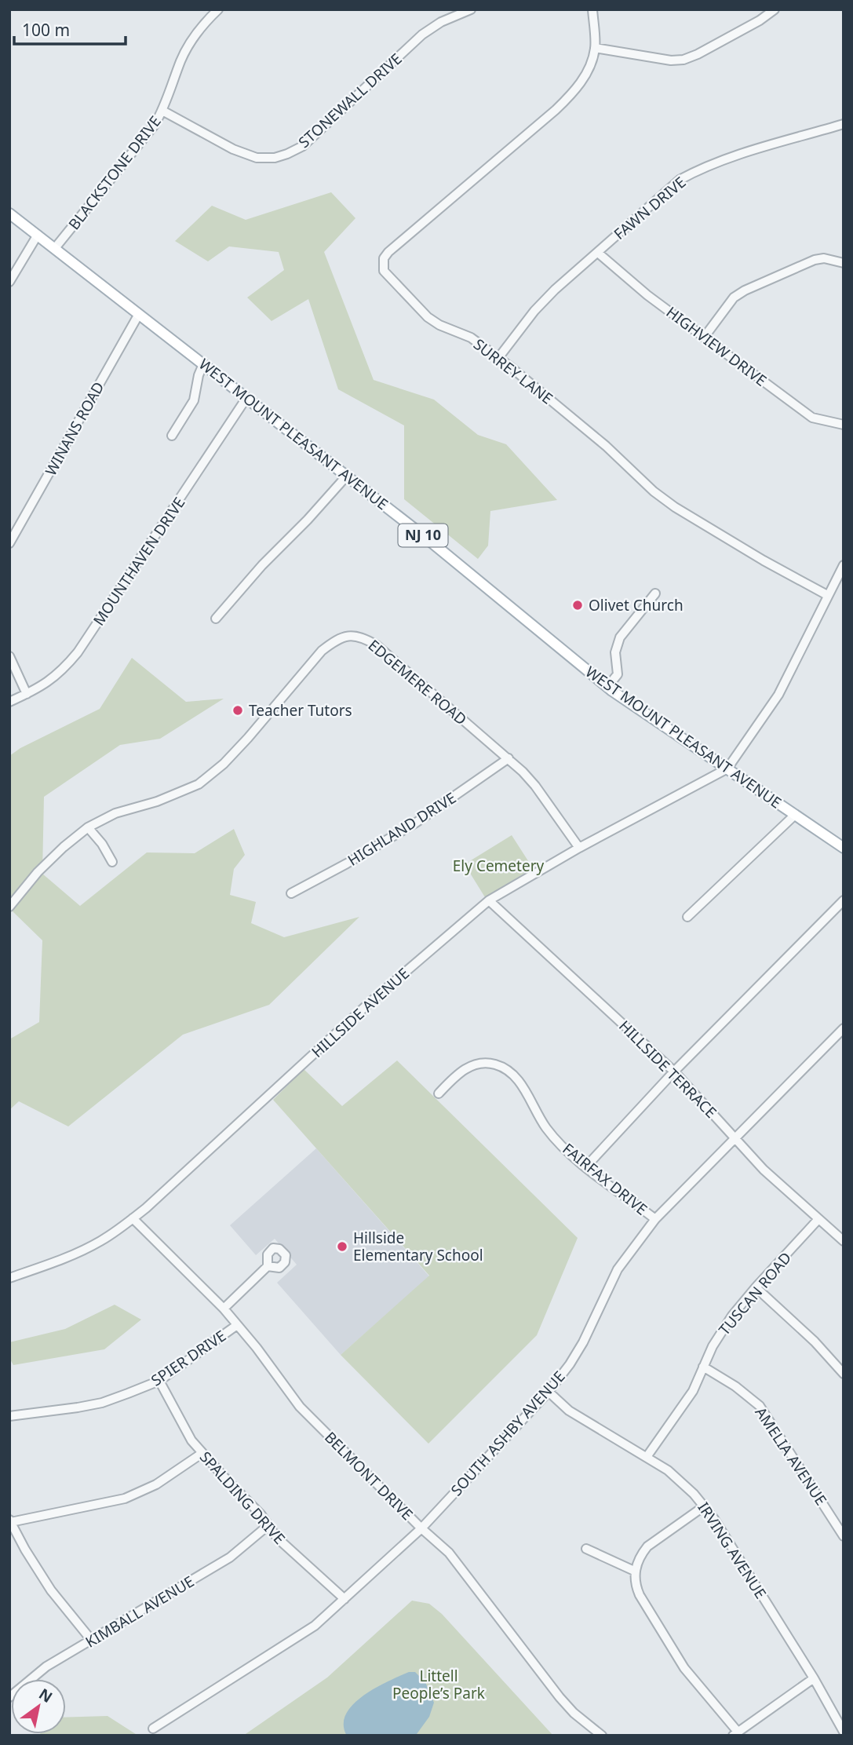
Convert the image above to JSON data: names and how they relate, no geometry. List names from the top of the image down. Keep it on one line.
{"streets":{"main road":["WEST MOUNT PLEASANT AVENUE","NJ 10"],"street":["STONEWALL DRIVE","BLACKSTONE DRIVE","FAWN DRIVE","HIGHVIEW DRIVE","SURREY LANE","WINANS ROAD","MOUNTHAVEN DRIVE","EDGEMERE ROAD","HIGHLAND DRIVE","HILLSIDE AVENUE","HILLSIDE TERRACE","FAIRFAX DRIVE","TUSCAN ROAD","SPIER DRIVE","SOUTH ASHBY AVENUE","AMELIA AVENUE","BELMONT DRIVE","SPALDING DRIVE","IRVING AVENUE","KIMBALL AVENUE"]},"crossings":[["STONEWALL DRIVE","BLACKSTONE DRIVE"],["BLACKSTONE DRIVE","WEST MOUNT PLEASANT AVENUE"],["FAWN DRIVE","HIGHVIEW DRIVE"],["FAWN DRIVE","SURREY LANE"],["WINANS ROAD","WEST MOUNT PLEASANT AVENUE"],["WEST MOUNT PLEASANT AVENUE","MOUNTHAVEN DRIVE"],["WEST MOUNT PLEASANT AVENUE","HILLSIDE AVENUE"],["EDGEMERE ROAD","HIGHLAND DRIVE"],["EDGEMERE ROAD","HILLSIDE AVENUE"],["HILLSIDE AVENUE","HILLSIDE TERRACE"],["HILLSIDE AVENUE","BELMONT DRIVE"],["HILLSIDE TERRACE","TUSCAN ROAD"],["HILLSIDE TERRACE","SOUTH ASHBY AVENUE"],["FAIRFAX DRIVE","SOUTH ASHBY AVENUE"],["TUSCAN ROAD","AMELIA AVENUE"],["TUSCAN ROAD","IRVING AVENUE"],["SPIER DRIVE","BELMONT DRIVE"],["SPIER DRIVE","SPALDING DRIVE"],["SOUTH ASHBY AVENUE","BELMONT DRIVE"],["SOUTH ASHBY AVENUE","SPALDING DRIVE"],["SOUTH ASHBY AVENUE","IRVING AVENUE"],["SPALDING DRIVE","KIMBALL AVENUE"]],"parks":["Ely Cemetery","Littell People’s Park"],"places":["Olivet Church","Teacher Tutors","Hillside Elementary School"],"scale_bar":"100 m","north":"top right"}
